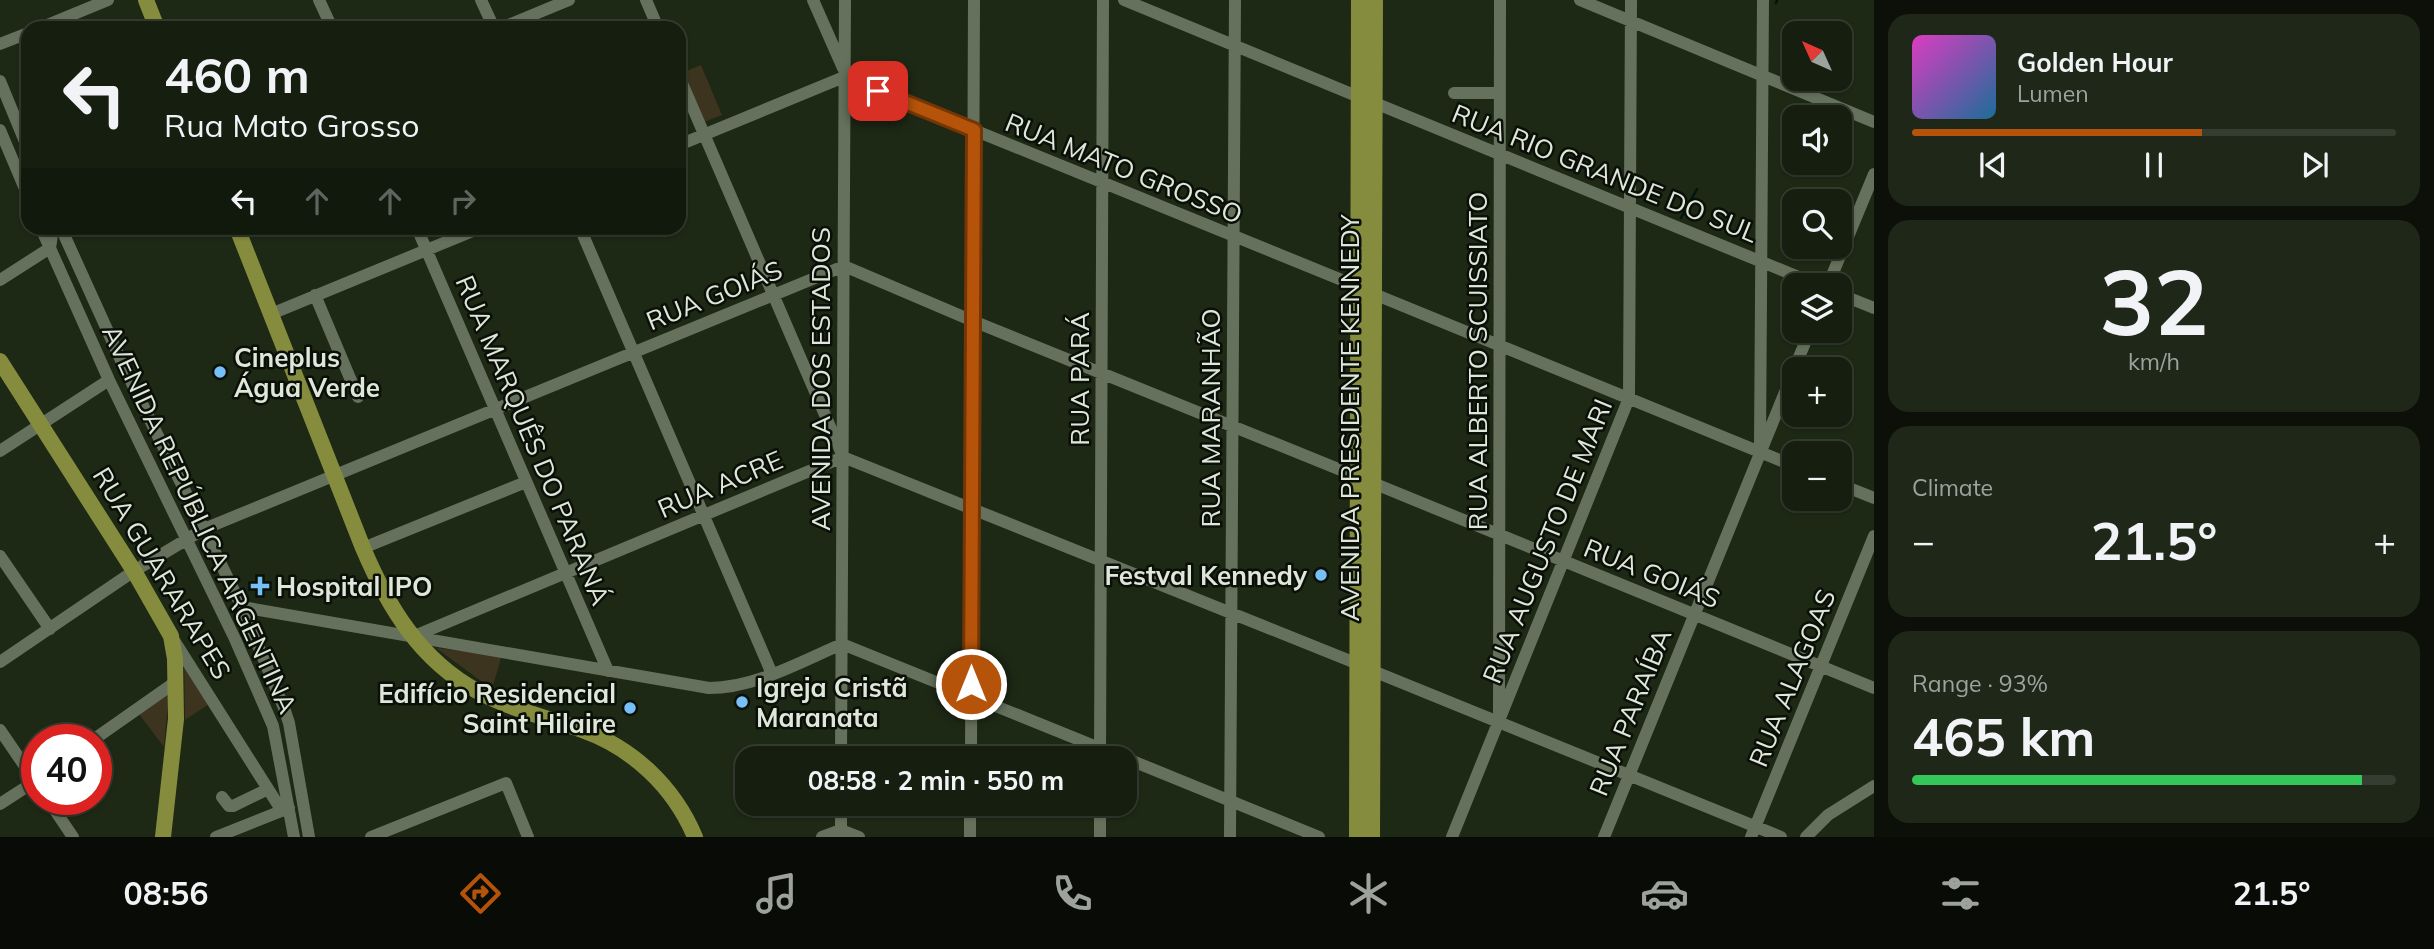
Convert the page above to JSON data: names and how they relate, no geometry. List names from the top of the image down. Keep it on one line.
{"streets":{"main road":["AVENIDA PRESIDENTE KENNEDY","RUA GUARARAPES"],"street":["RUA MATO GROSSO","RUA RIO GRANDE DO SUL","RUA GOIÁS","RUA ALBERTO SCUISSIATO","AVENIDA DOS ESTADOS","RUA PARÁ","RUA MARANHÃO","RUA MARQUÊS DO PARANÁ","RUA ACRE","AVENIDA REPÚBLICA ARGENTINA","RUA AUGUSTO DE MARI","RUA ALAGOAS","RUA PARAÍBA"]},"crossings":[["RUA MATO GROSSO","AVENIDA DOS ESTADOS"],["RUA MATO GROSSO","RUA PARÁ"],["RUA MATO GROSSO","RUA MARANHÃO"],["RUA MATO GROSSO","AVENIDA PRESIDENTE KENNEDY"],["RUA RIO GRANDE DO SUL","RUA ALBERTO SCUISSIATO"],["RUA RIO GRANDE DO SUL","AVENIDA PRESIDENTE KENNEDY"],["RUA RIO GRANDE DO SUL","RUA AUGUSTO DE MARI"],["RUA GOIÁS","RUA ALBERTO SCUISSIATO"],["RUA GOIÁS","AVENIDA DOS ESTADOS"],["RUA GOIÁS","RUA PARÁ"],["RUA GOIÁS","RUA MARANHÃO"],["RUA GOIÁS","AVENIDA PRESIDENTE KENNEDY"],["RUA GOIÁS","RUA MARQUÊS DO PARANÁ"],["RUA GOIÁS","AVENIDA REPÚBLICA ARGENTINA"],["RUA GOIÁS","RUA AUGUSTO DE MARI"],["RUA GOIÁS","RUA GUARARAPES"],["RUA GOIÁS","RUA ALAGOAS"],["RUA GOIÁS","RUA PARAÍBA"],["RUA ALBERTO SCUISSIATO","RUA AUGUSTO DE MARI"],["AVENIDA DOS ESTADOS","RUA ACRE"],["RUA MARQUÊS DO PARANÁ","RUA ACRE"],["AVENIDA REPÚBLICA ARGENTINA","RUA GUARARAPES"]],"places":{"other":["Cineplus Água Verde","Festval Kennedy","Igreja Cristã Maranata","Edifício Residencial Saint Hilaire"],"health":["Hospital IPO"]},"north":"top left","page":{"map_buttons":["+","−"],"turn":["460 m","Rua Mato Grosso"],"song":["Golden Hour","Lumen"],"tile":[["32","km/h"],"Climate",["Range · 93%","465 km"]],"heat":["−","21.5°","+"],"limit":"40","trip":"08:58 · 2 min · 550 m","tabs":["08:56","21.5°"]}}
